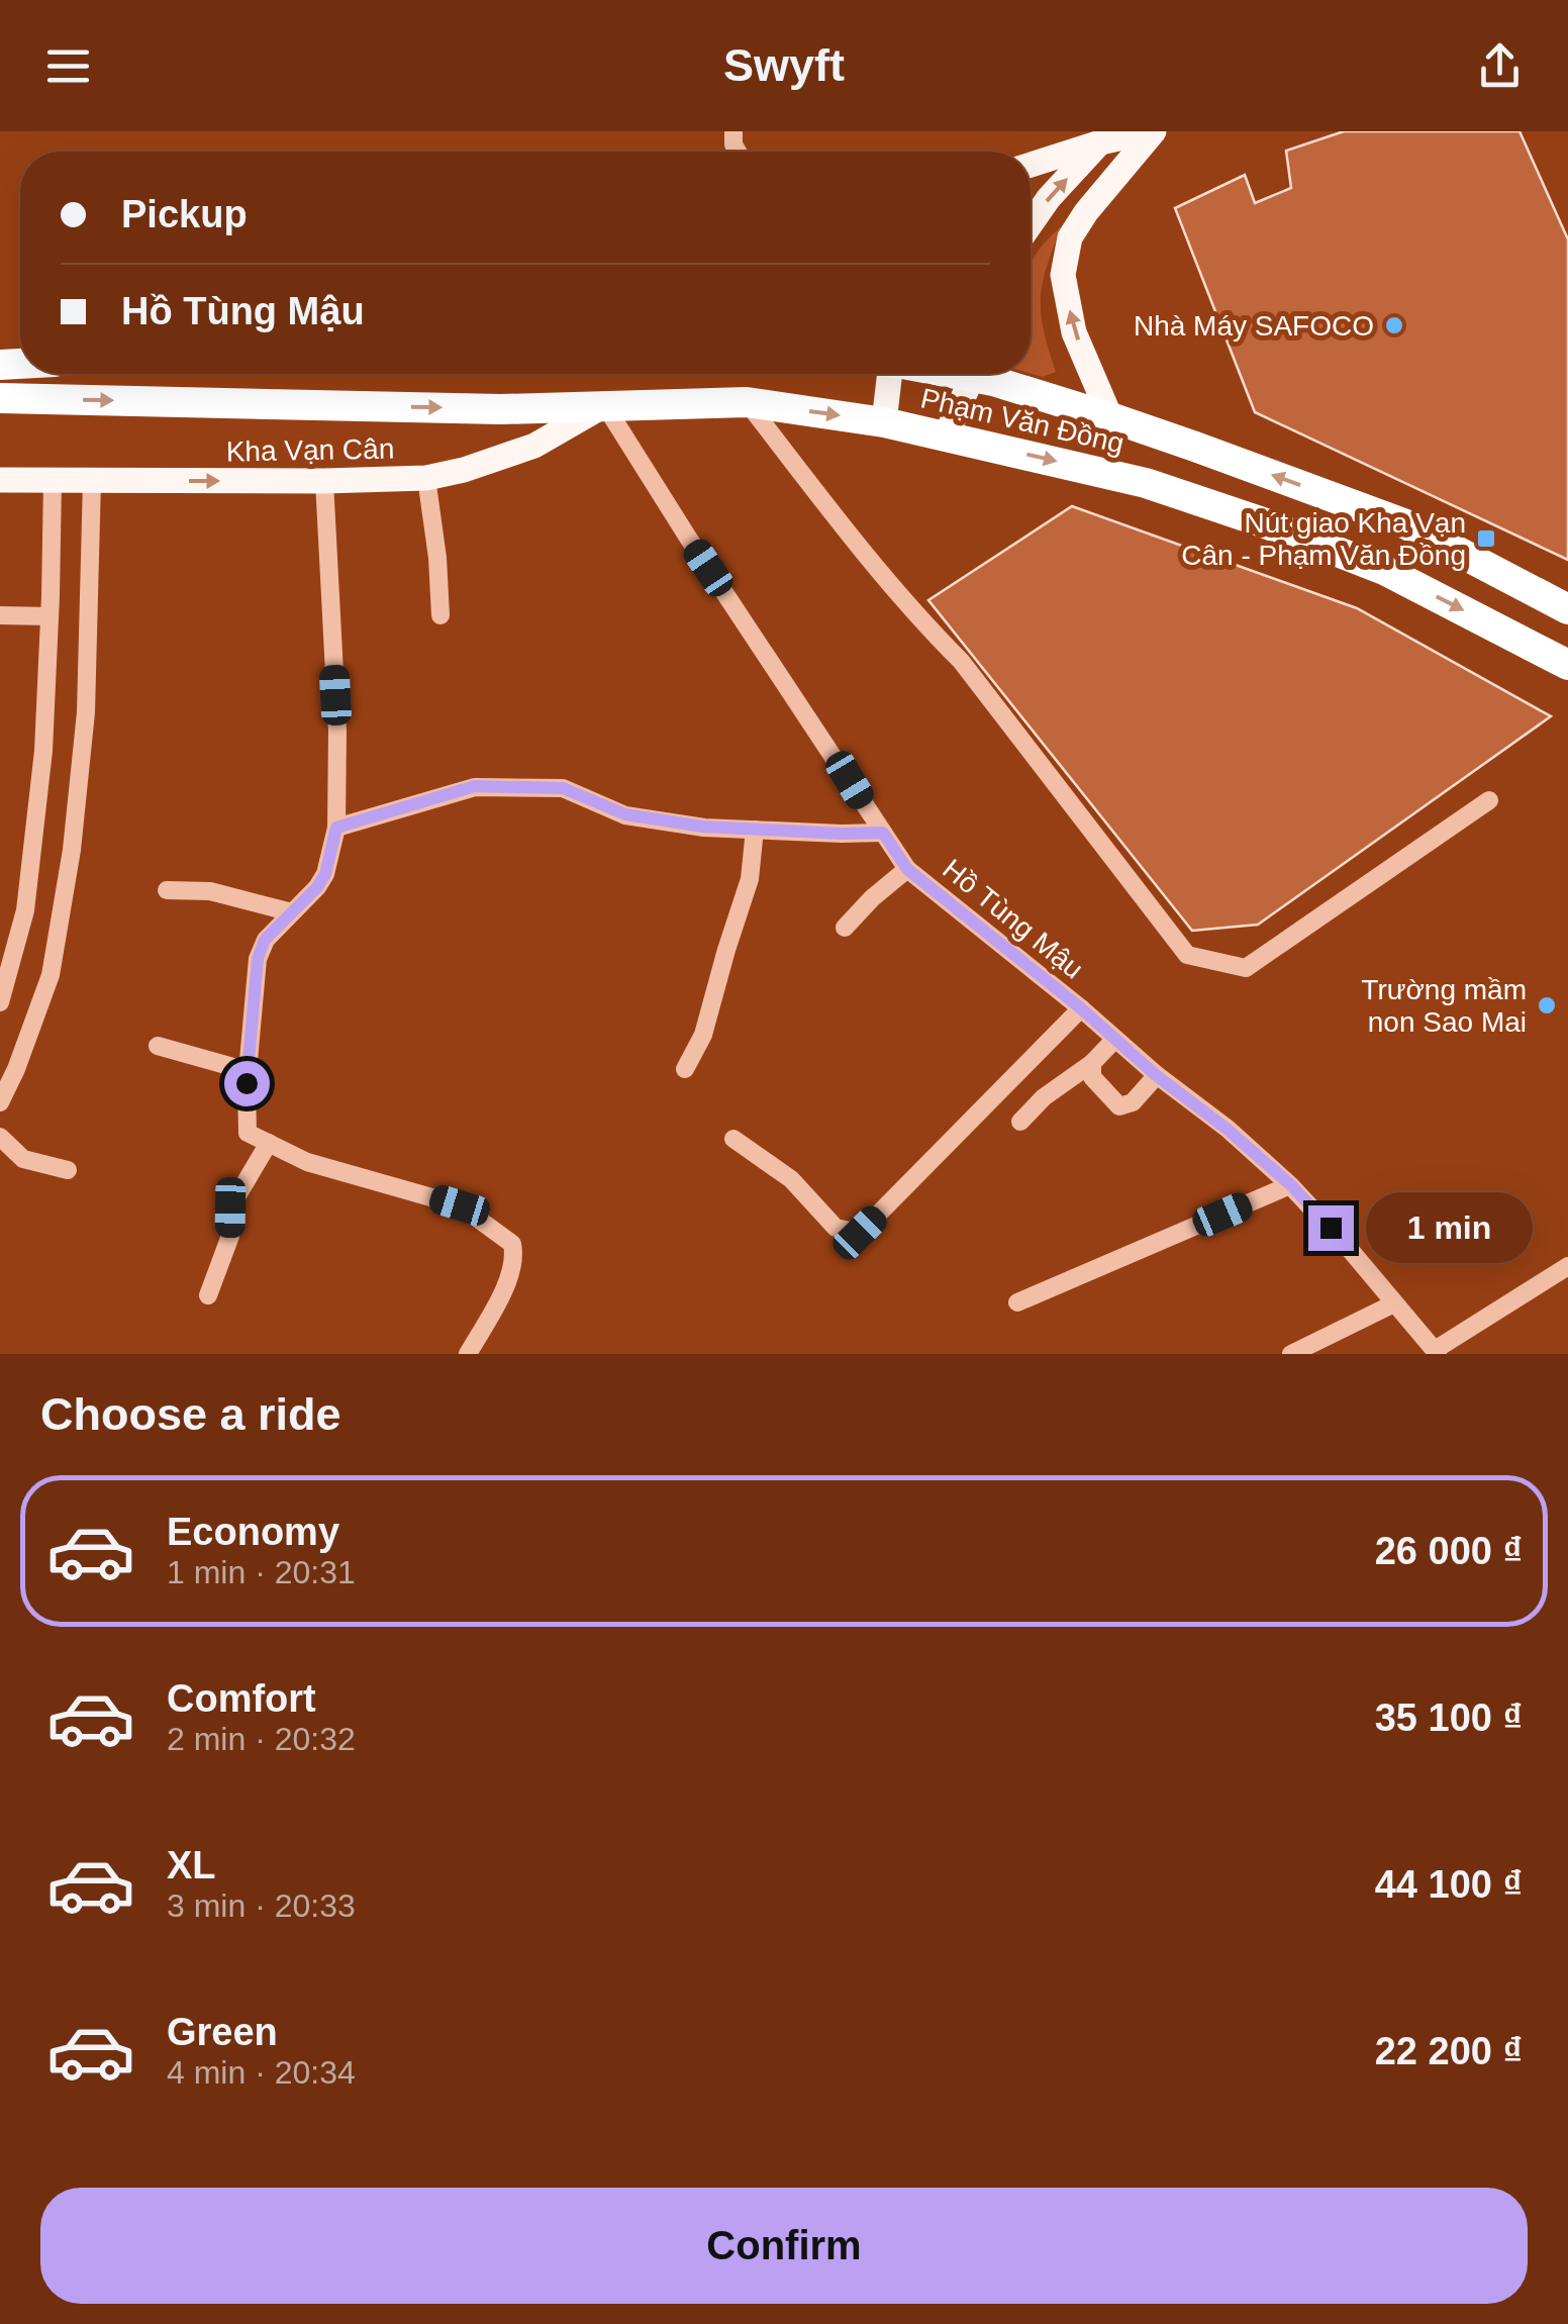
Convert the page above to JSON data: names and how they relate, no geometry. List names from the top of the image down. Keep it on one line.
{"streets":{"highway":["Phạm Văn Đồng"],"main road":["Kha Vạn Cân"],"street":["Hồ Tùng Mậu"]},"crossings":[["Phạm Văn Đồng","Kha Vạn Cân"],["Phạm Văn Đồng","Hồ Tùng Mậu"],["Kha Vạn Cân","Hồ Tùng Mậu"]],"one_way":["Kha Vạn Cân"],"places":{"other":["Nhà Máy SAFOCO","Trường mầm non Sao Mai"],"transit":["Nút giao Kha Vạn Cân - Phạm Văn Đồng"]},"page":{"header":"Swyft","banner":["Pickup","Hồ Tùng Mậu"],"bubble":"1 min","heading":"Choose a ride","list":[{"name":"Economy","note":"1 min · 20:31","value":"26 000 ₫"},{"name":"Comfort","note":"2 min · 20:32","value":"35 100 ₫"},{"name":"XL","note":"3 min · 20:33","value":"44 100 ₫"},{"name":"Green","note":"4 min · 20:34","value":"22 200 ₫"}],"buttons":"Confirm"}}
